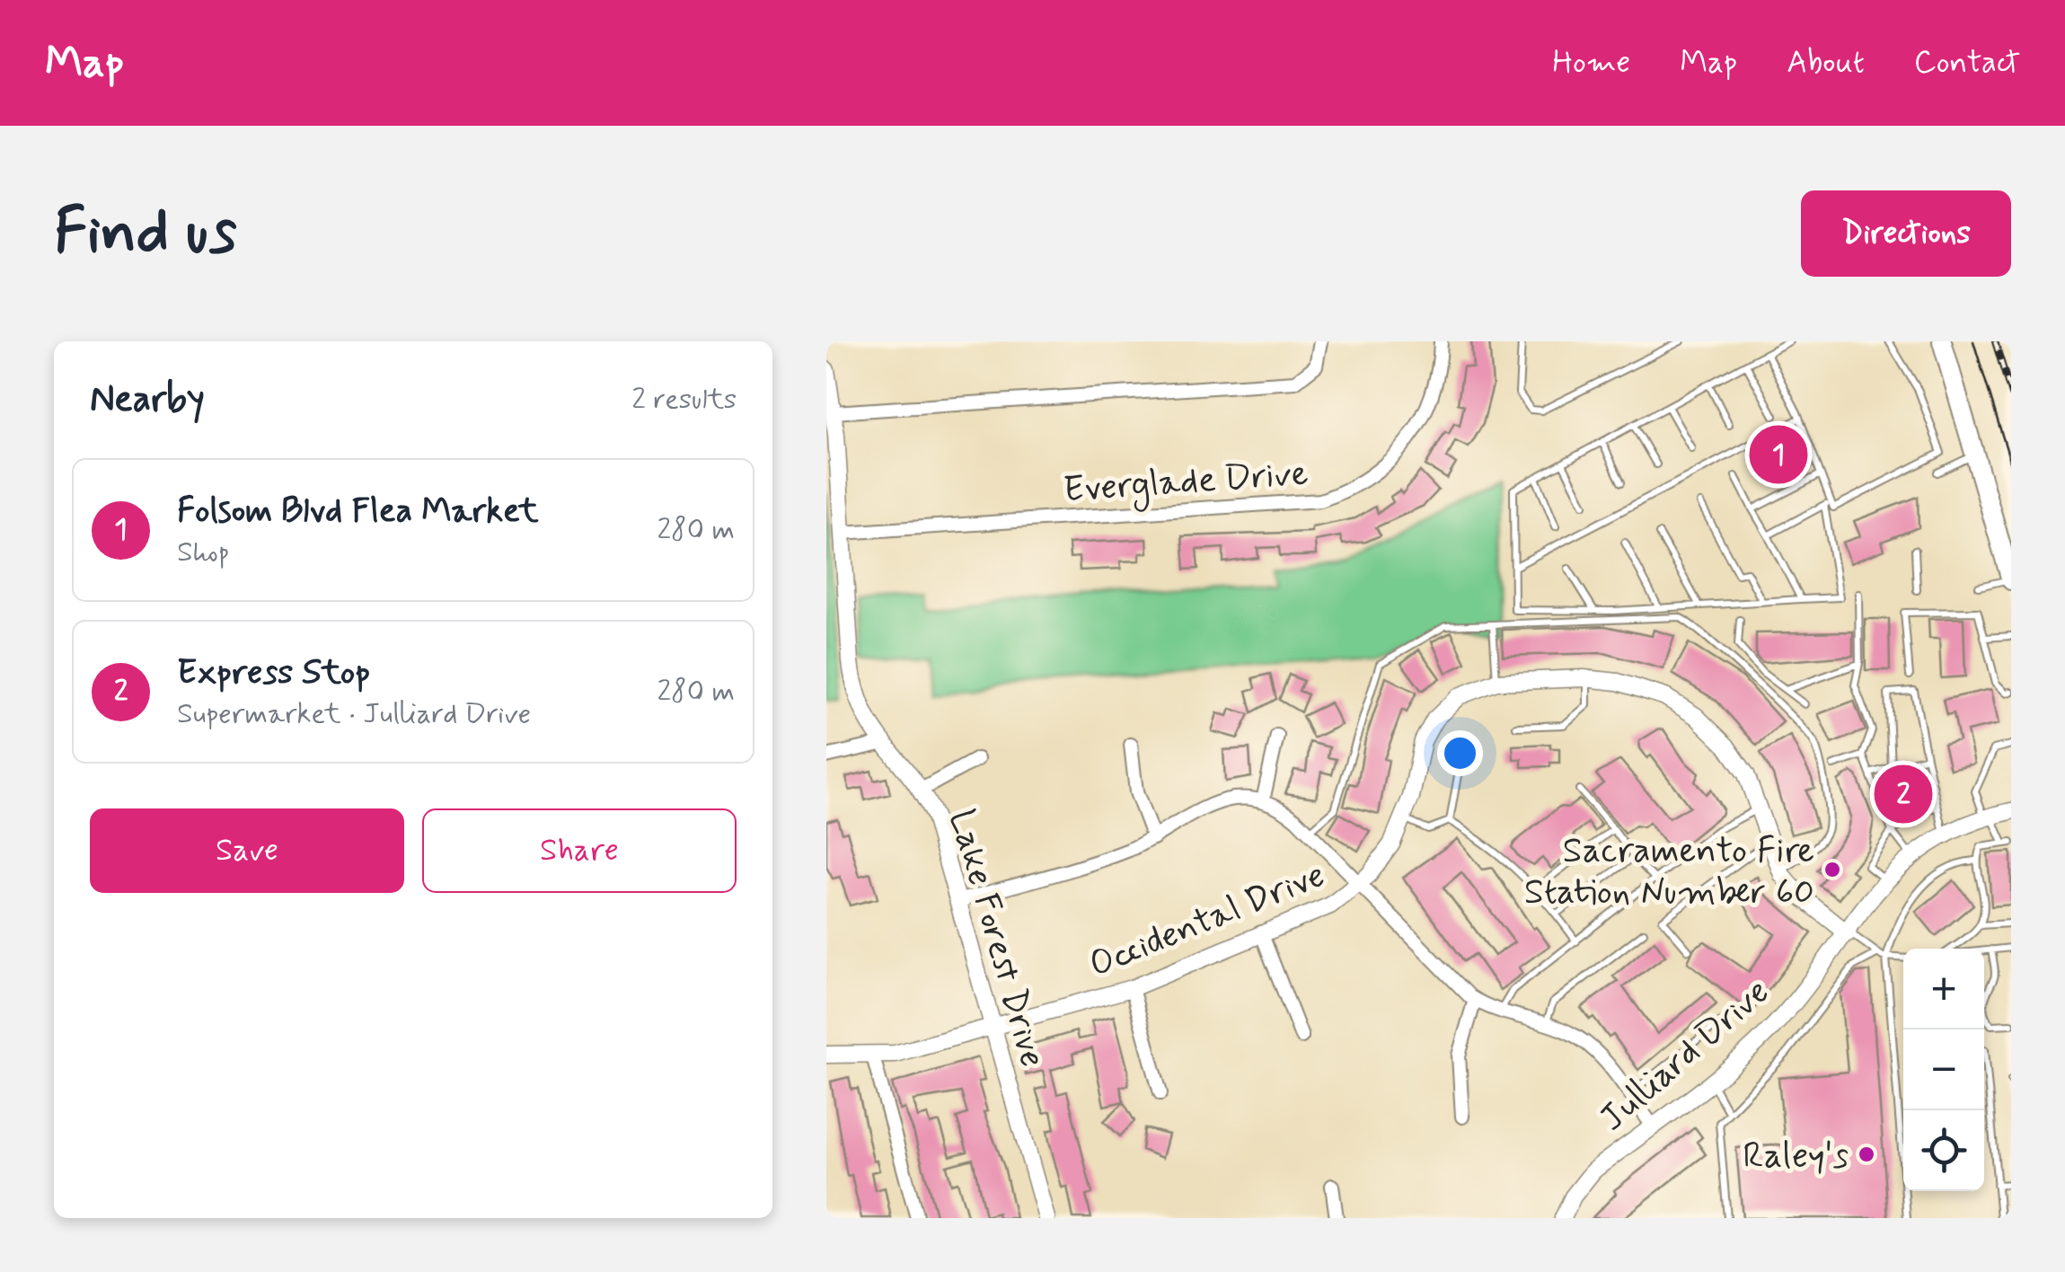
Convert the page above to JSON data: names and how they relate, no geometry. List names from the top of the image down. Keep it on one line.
{"streets":{"street":["Everglade Drive","Occidental Drive","Lake Forest Drive","Julliard Drive"]},"crossings":[["Everglade Drive","Lake Forest Drive"],["Occidental Drive","Lake Forest Drive"],["Occidental Drive","Julliard Drive"]],"places":["Sacramento Fire Station Number 60","Raley's"],"page":{"header":"Map","nav":["Home","Map","About","Contact"],"buttons":["Directions",["Save","Share"]],"title":"Find us","heading":["Nearby","2 results"],"pins":["1","2"],"list":[{"mark":"1","name":"Folsom Blvd Flea Market","note":"Shop","value":"280 m"},{"mark":"2","name":"Express Stop","note":"Supermarket · Julliard Drive","value":"280 m"}],"map_buttons":["+","−"]}}
